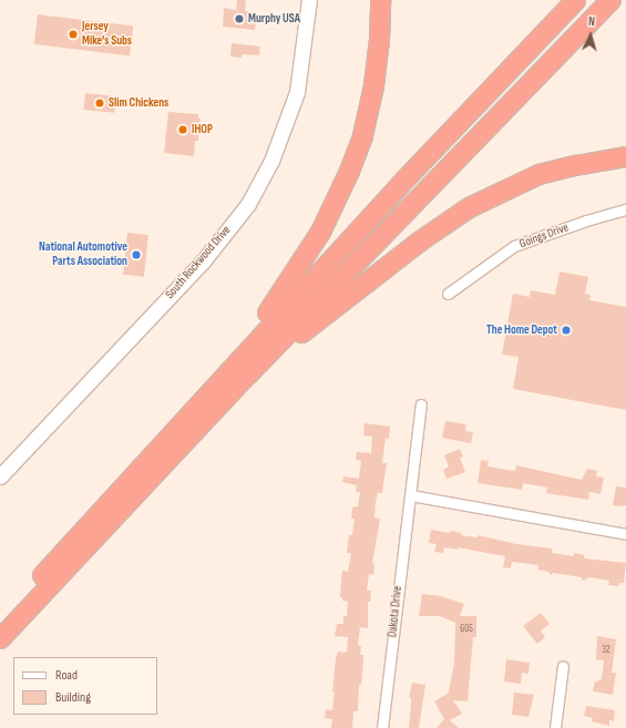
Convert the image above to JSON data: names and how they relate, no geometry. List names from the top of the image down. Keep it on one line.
{"streets":{"main road":["South Rockwood Drive"],"street":["Goings Drive","Dakota Drive"]},"places":["Murphy USA","Jersey Mike's Subs","Slim Chickens","IHOP","National Automotive Parts Association","The Home Depot"],"house_numbers":["605","32"],"legend":["Road","Building"],"north":"top"}
